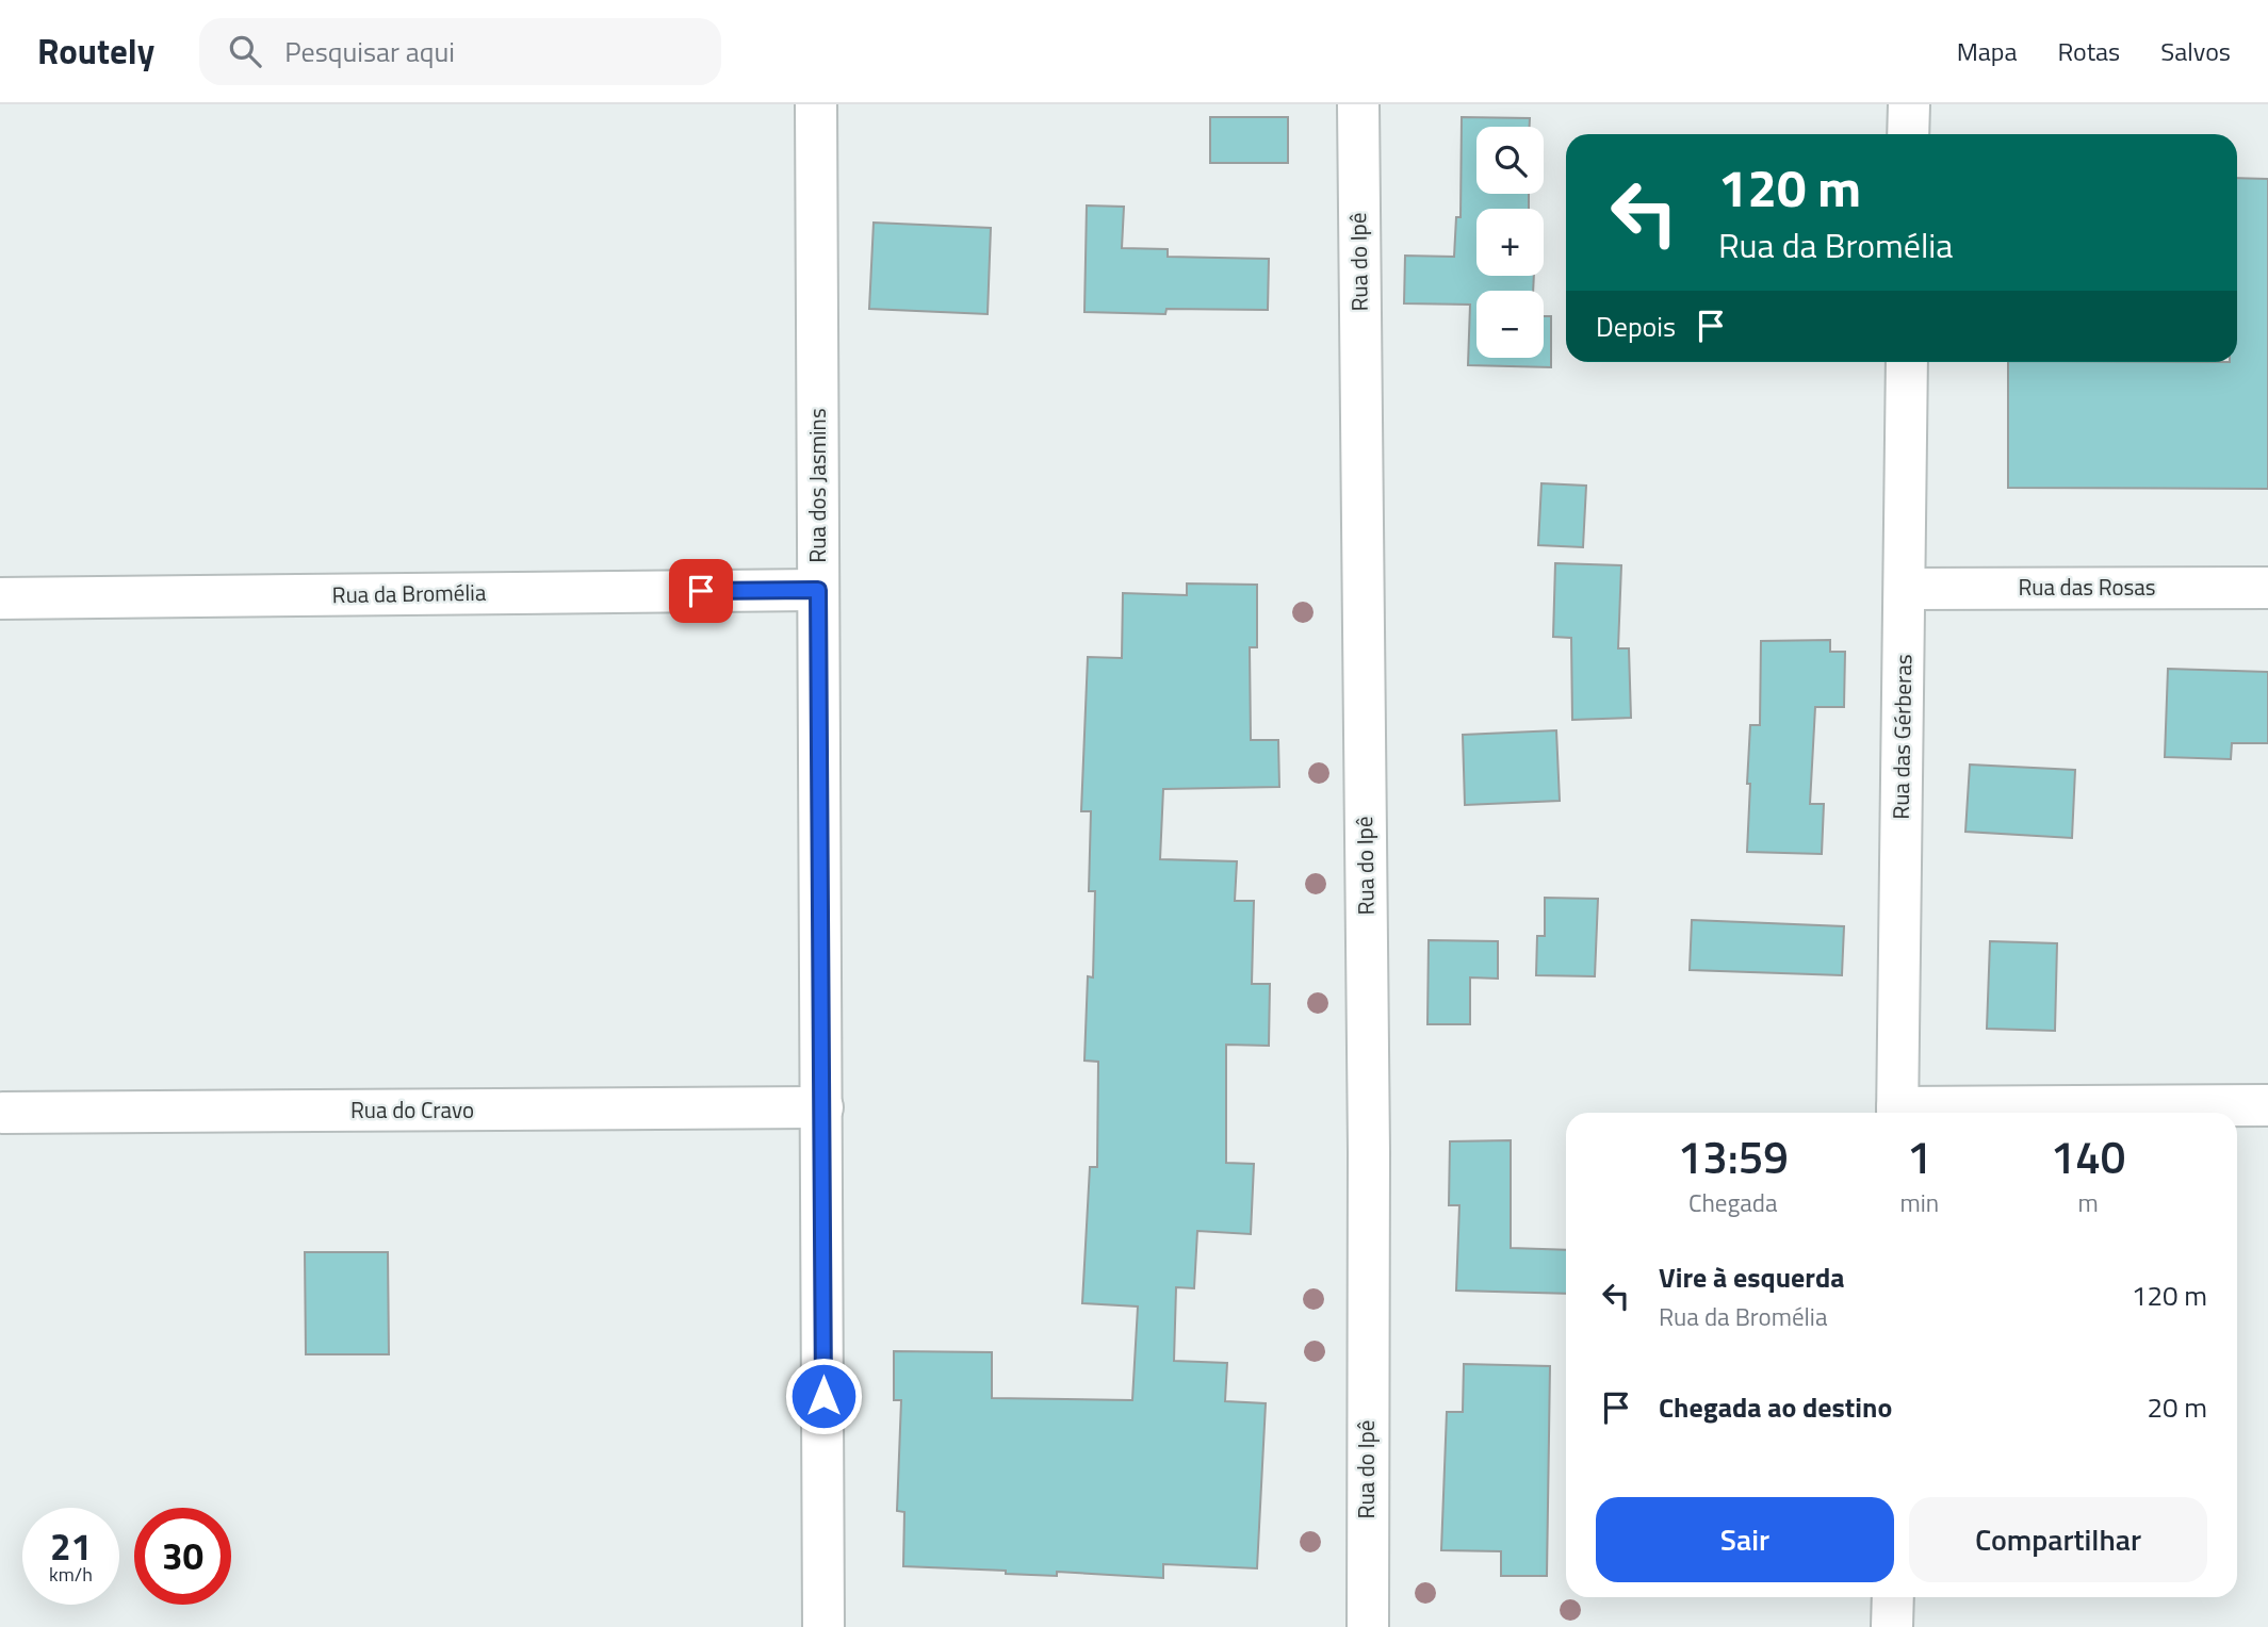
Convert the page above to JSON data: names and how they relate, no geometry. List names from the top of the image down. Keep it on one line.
{"streets":{"street":["Rua do Ipê","Rua dos Jasmins","Rua das Rosas","Rua da Bromélia","Rua das Gérberas","Rua do Cravo"]},"crossings":[["Rua dos Jasmins","Rua da Bromélia"],["Rua dos Jasmins","Rua do Cravo"],["Rua das Rosas","Rua das Gérberas"]],"page":{"header":"Routely","search":"Pesquisar aqui","nav":["Mapa","Rotas","Salvos"],"map_buttons":["+","−"],"turn":["120 m","Rua da Bromélia"],"then":"Depois","eta":["13:59","Chegada","1","min","140","m"],"list":[{"name":"Vire à esquerda","note":"Rua da Bromélia","value":"120 m"},{"name":"Chegada ao destino","value":"20 m"}],"buttons":["Sair","Compartilhar"],"speed":"21 km/h","limit":"30"}}
